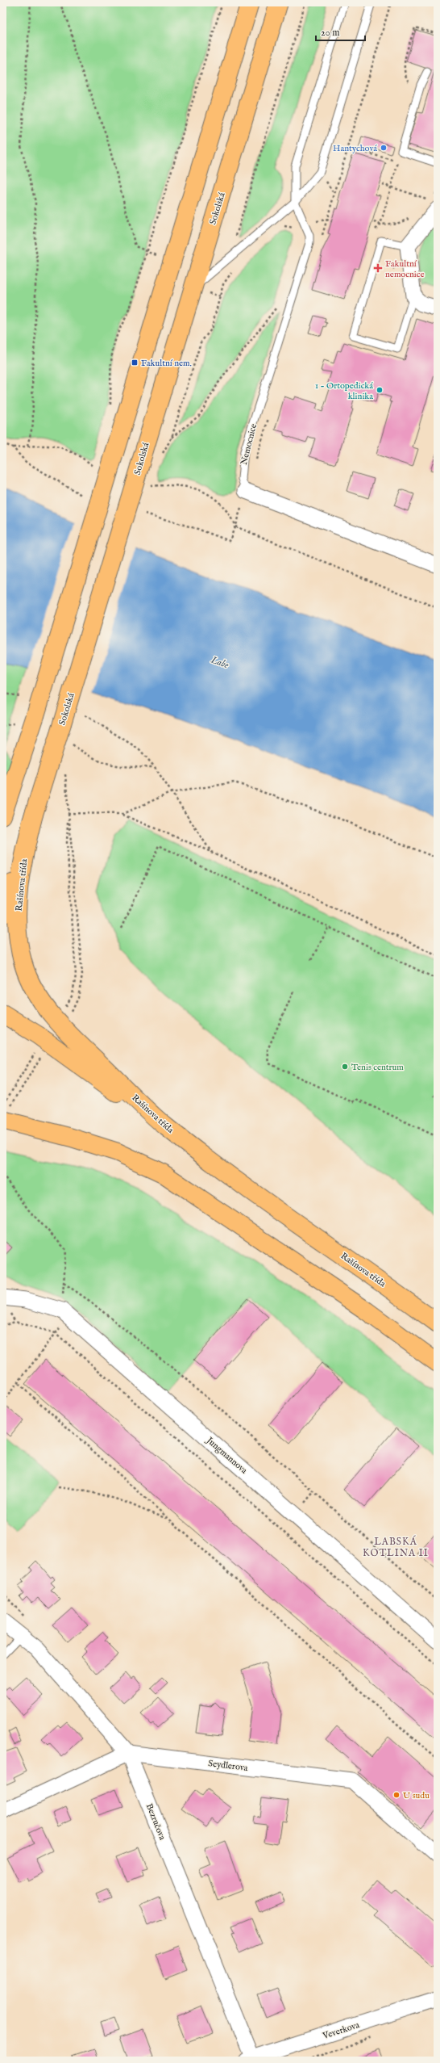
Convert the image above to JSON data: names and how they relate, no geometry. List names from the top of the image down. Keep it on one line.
{"streets":{"main road":["Sokolská","Rašínova třída"],"street":["Jungmannova","Seydlerova","Bezručova","Veverkova"],"lane":["Nemocnice"]},"crossings":[["Sokolská","Rašínova třída"],["Seydlerova","Bezručova"],["Bezručova","Veverkova"]],"districts":["LABSKÁ KOTLINA II"],"water":["Labe"],"places":{"other":["Hantychová","1 - Ortopedická klinika","Tenis centrum","U sudu"],"health":["Fakultní nemocnice"],"transit":["Fakultní nem."]},"scale_bar":"20 m"}
